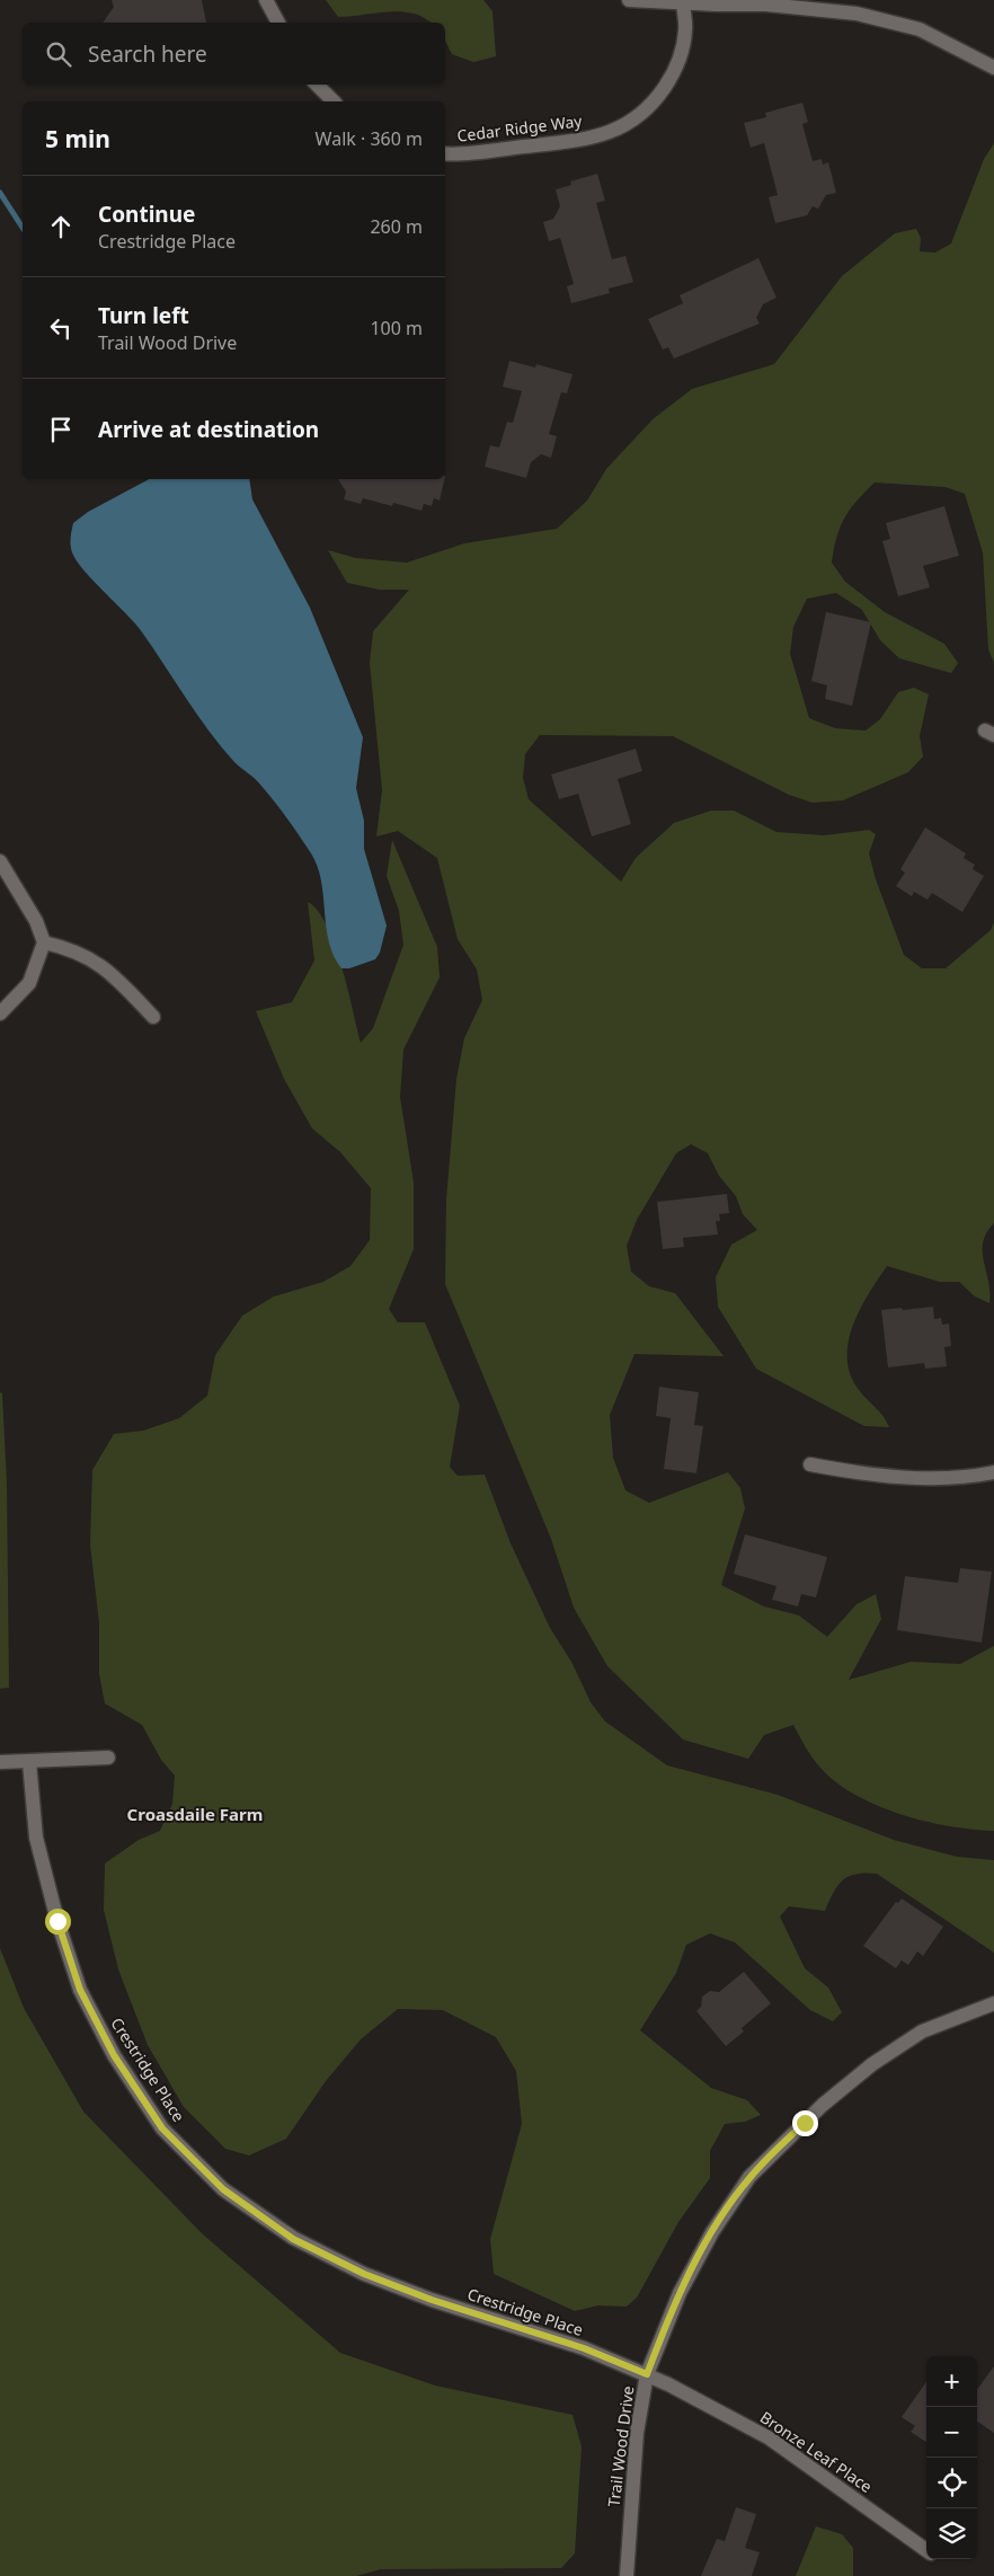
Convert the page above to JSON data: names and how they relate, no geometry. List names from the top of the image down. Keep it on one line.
{"streets":{"street":["Cedar Ridge Way","Crestridge Place","Trail Wood Drive","Bronze Leaf Place"]},"crossings":[["Crestridge Place","Trail Wood Drive"],["Crestridge Place","Bronze Leaf Place"],["Trail Wood Drive","Bronze Leaf Place"]],"districts":["Croasdaile Farm"],"page":{"search":"Search here","heading":["5 min","Walk · 360 m"],"list":[["Continue","Crestridge Place","260 m"],["Turn left","Trail Wood Drive","100 m"],"Arrive at destination"],"map_buttons":["+","−"]}}
